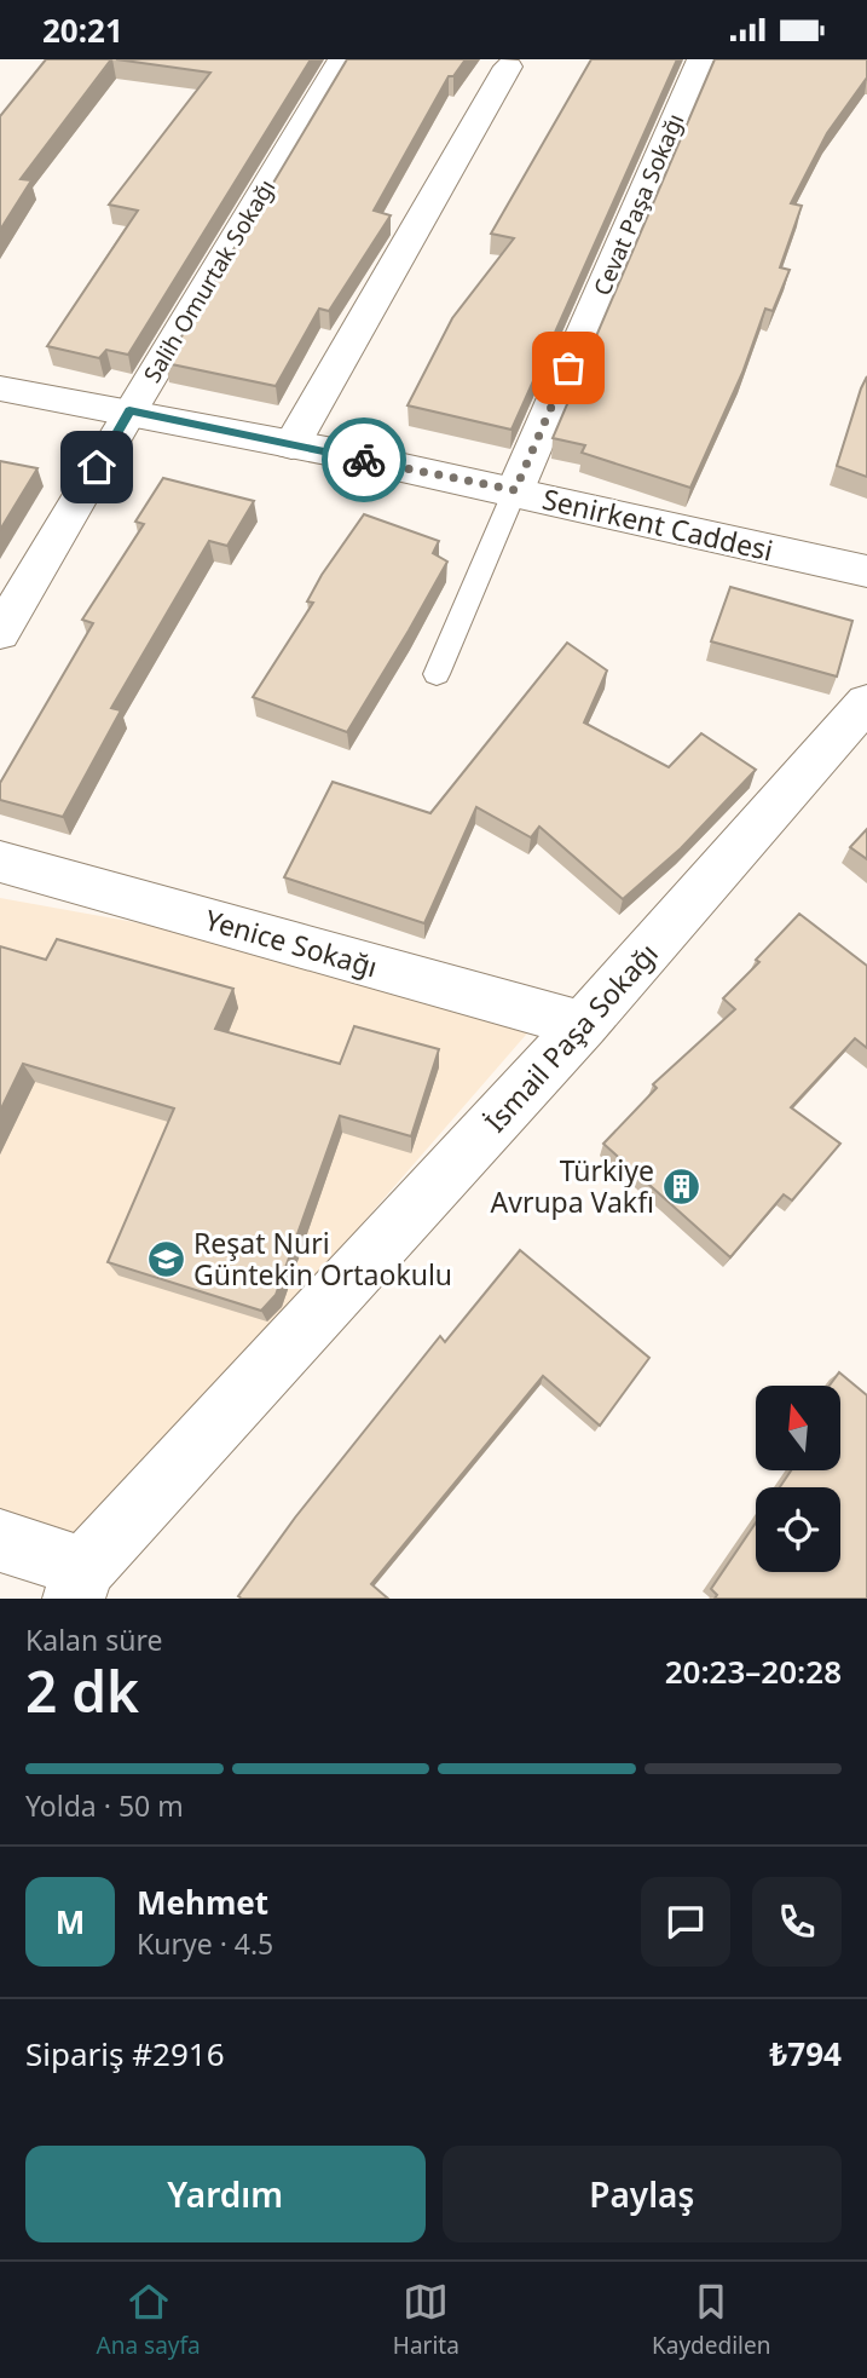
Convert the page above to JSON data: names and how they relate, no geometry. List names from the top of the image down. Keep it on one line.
{"streets":{"street":["Cevat Paşa Sokağı","Salih Omurtak Sokağı","Senirkent Caddesi","Yenice Sokağı","İsmail Paşa Sokağı"]},"crossings":[["Cevat Paşa Sokağı","Senirkent Caddesi"],["Salih Omurtak Sokağı","Senirkent Caddesi"],["Yenice Sokağı","İsmail Paşa Sokağı"]],"places":{"building":["Türkiye Avrupa Vakfı"],"school or university":["Reşat Nuri Güntekin Ortaokulu"]},"north":"top","page":{"status":"20:21","heading":["2 dk","Kalan süre","20:23–20:28"],"panel":["Mehmet","Kurye · 4.5","Sipariş #2916","₺794"],"bar":"Yolda · 50 m","round":"M","buttons":["Yardım","Paylaş"],"tabs":["Ana sayfa","Harita","Kaydedilen"]}}
